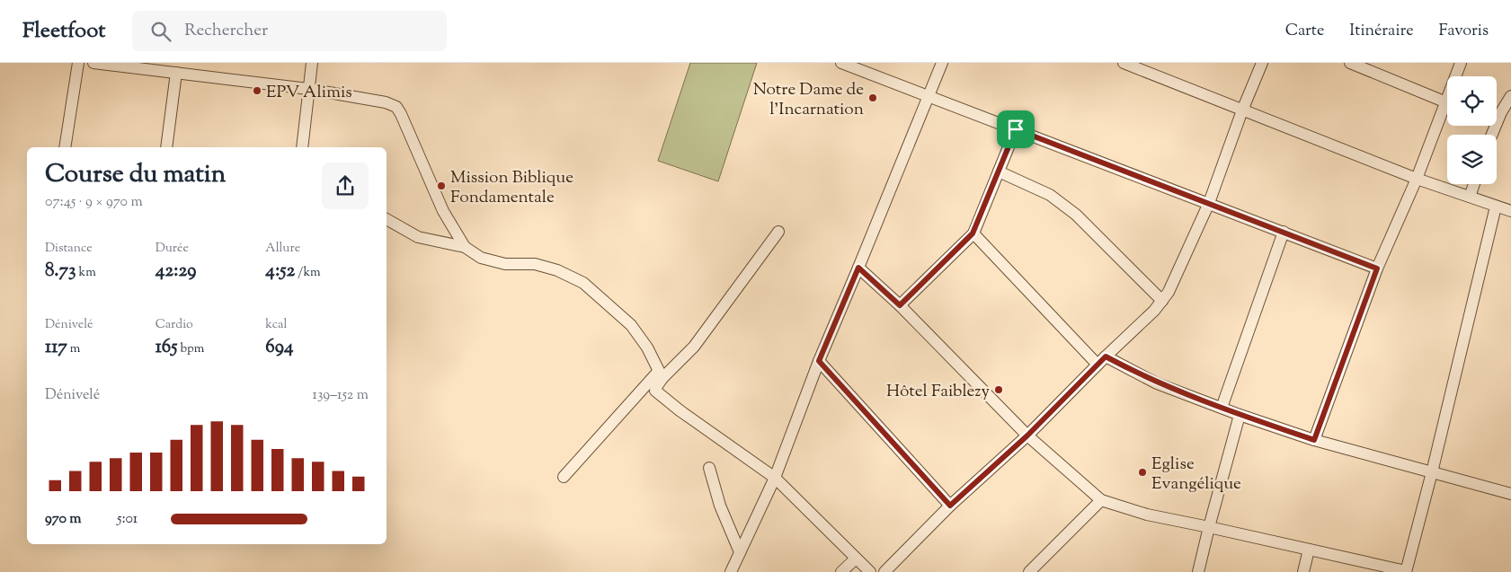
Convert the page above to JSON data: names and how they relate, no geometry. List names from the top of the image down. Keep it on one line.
{"places":["EPV Alimis","Notre Dame de l’Incarnation","Mission Biblique Fondamentale","Hôtel Faiblezy","Eglise Evangélique"],"page":{"header":"Fleetfoot","search":"Rechercher","nav":["Carte","Itinéraire","Favoris"],"heading":["Course du matin","07:45 · 9 × 970 m"],"stats":[["Distance","8.73 km"],["Durée","42:29"],["Allure","4:52 /km"],["Dénivelé","117 m"],["Cardio","165 bpm"],["kcal","694"]],"chart":["Dénivelé","139–152 m"],"list":[{"name":"970 m","note":"5:01"}]}}
